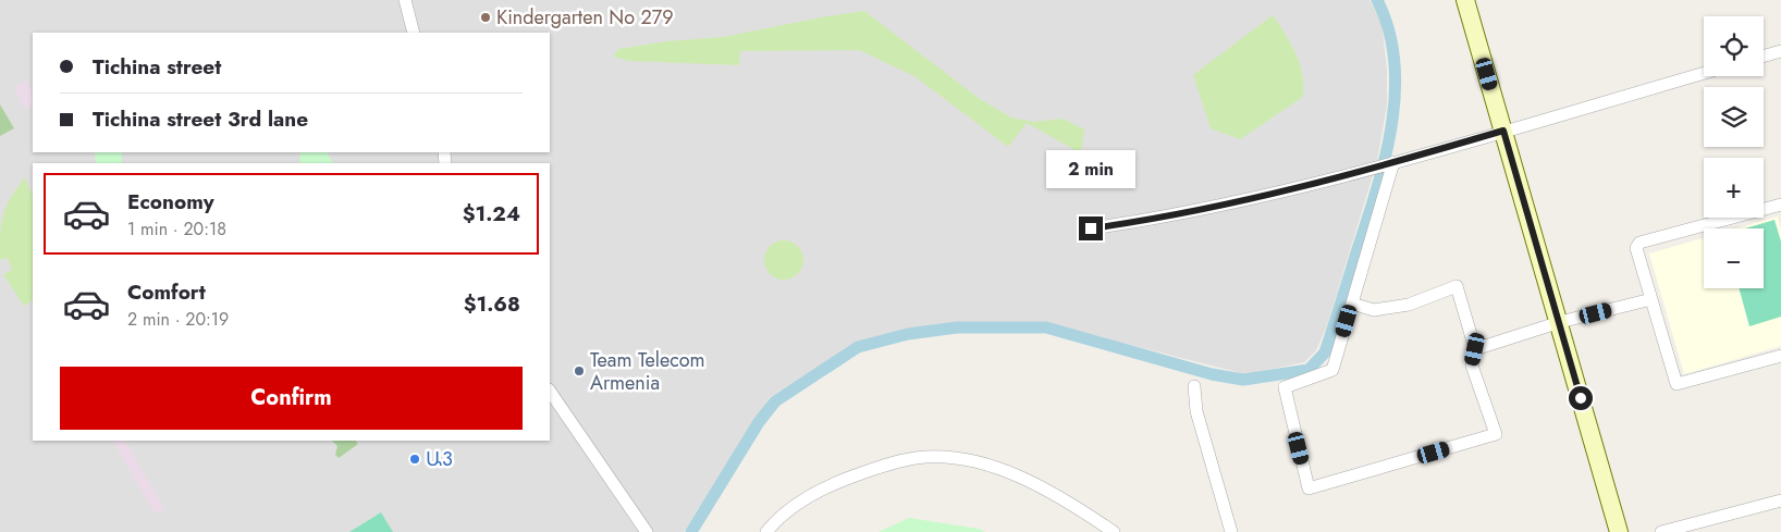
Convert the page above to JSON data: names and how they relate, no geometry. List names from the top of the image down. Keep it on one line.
{"places":["Kindergarten No 279","Team Telecom Armenia","Ա3"],"page":{"map_buttons":["+","−"],"banner":["Tichina street","Tichina street 3rd lane"],"bubble":"2 min","list":[{"name":"Economy","note":"1 min · 20:18","value":"$1.24"},{"name":"Comfort","note":"2 min · 20:19","value":"$1.68"}],"buttons":"Confirm"}}
